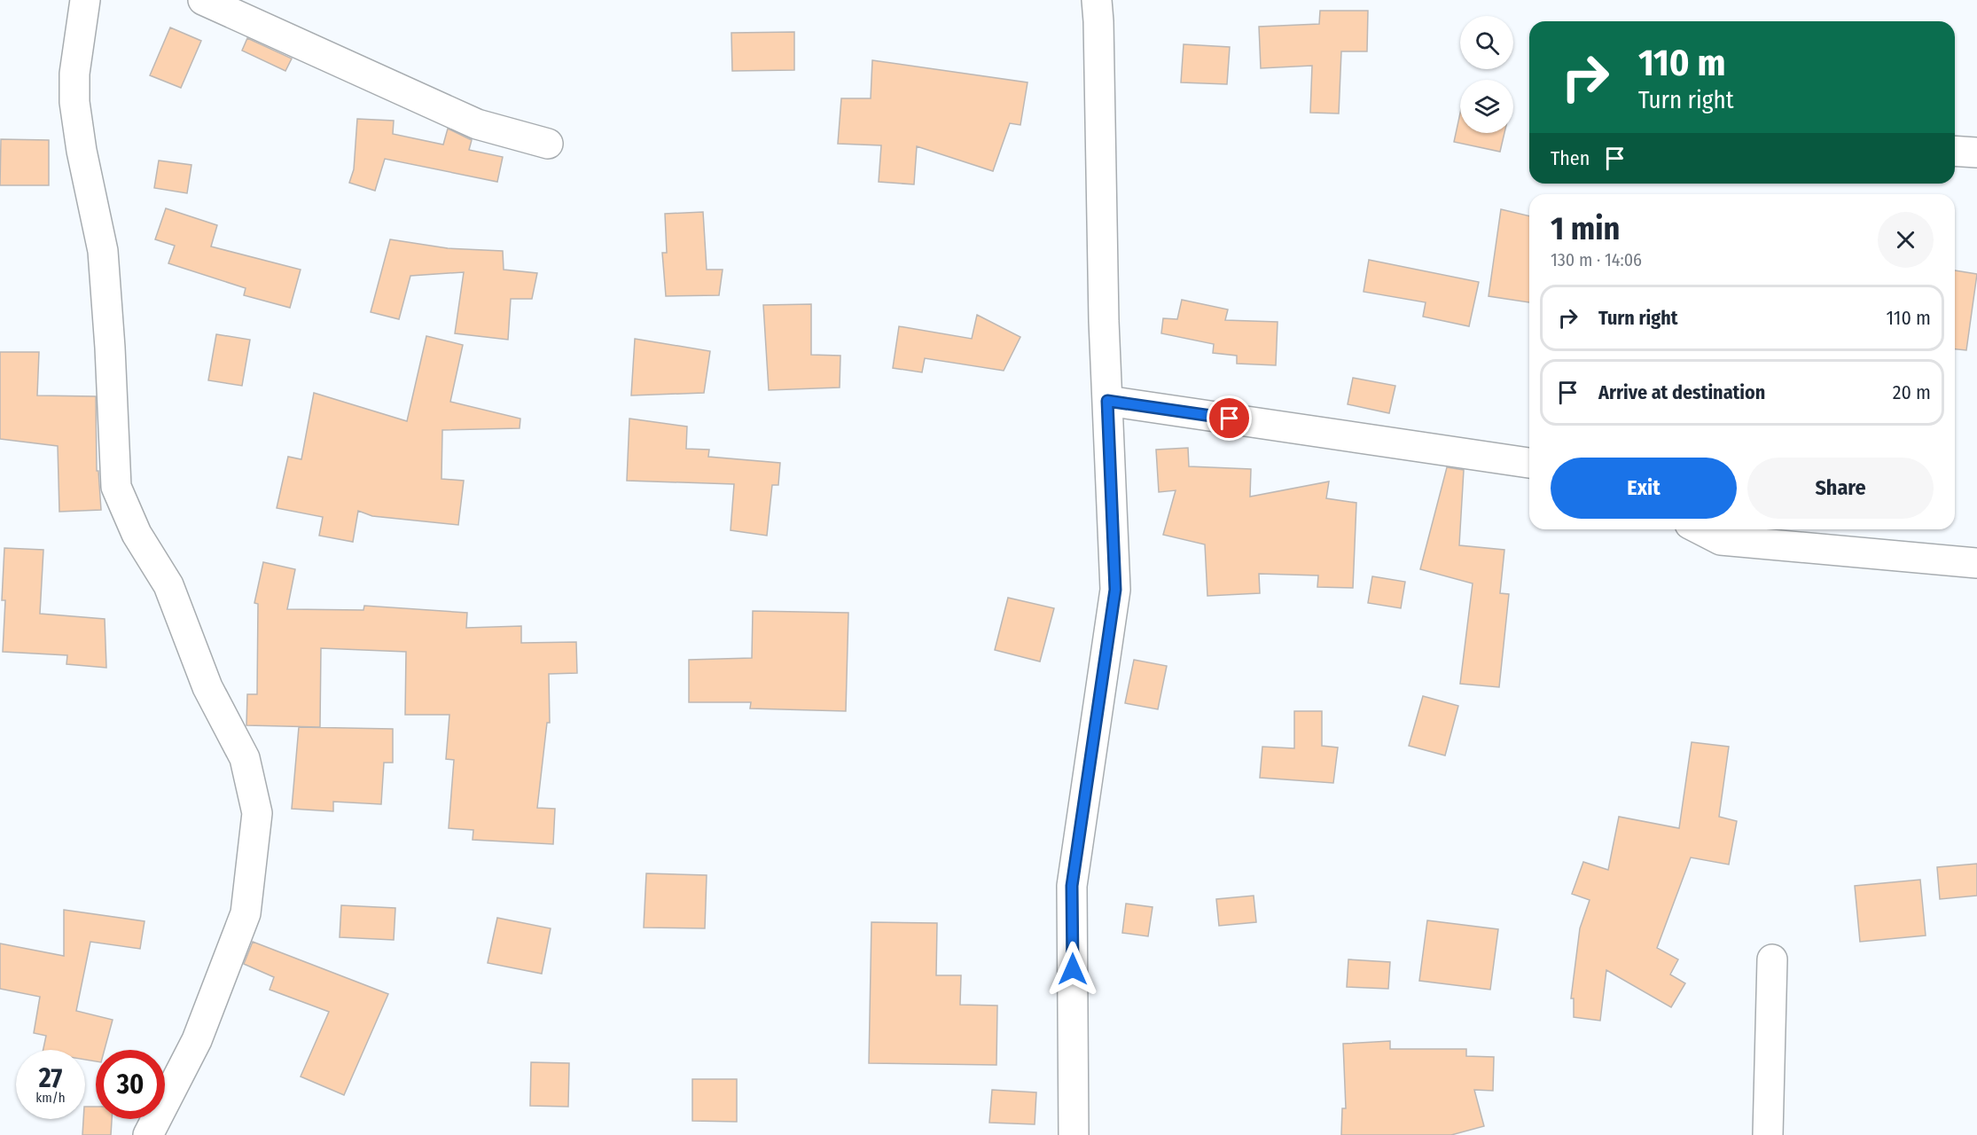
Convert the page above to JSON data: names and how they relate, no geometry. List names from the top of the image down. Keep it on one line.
{"page":{"turn":["110 m","Turn right"],"then":"Then","heading":["1 min","130 m · 14:06"],"list":[{"name":"Turn right","value":"110 m"},{"name":"Arrive at destination","value":"20 m"}],"buttons":["Exit","Share"],"speed":"27 km/h","limit":"30"}}
